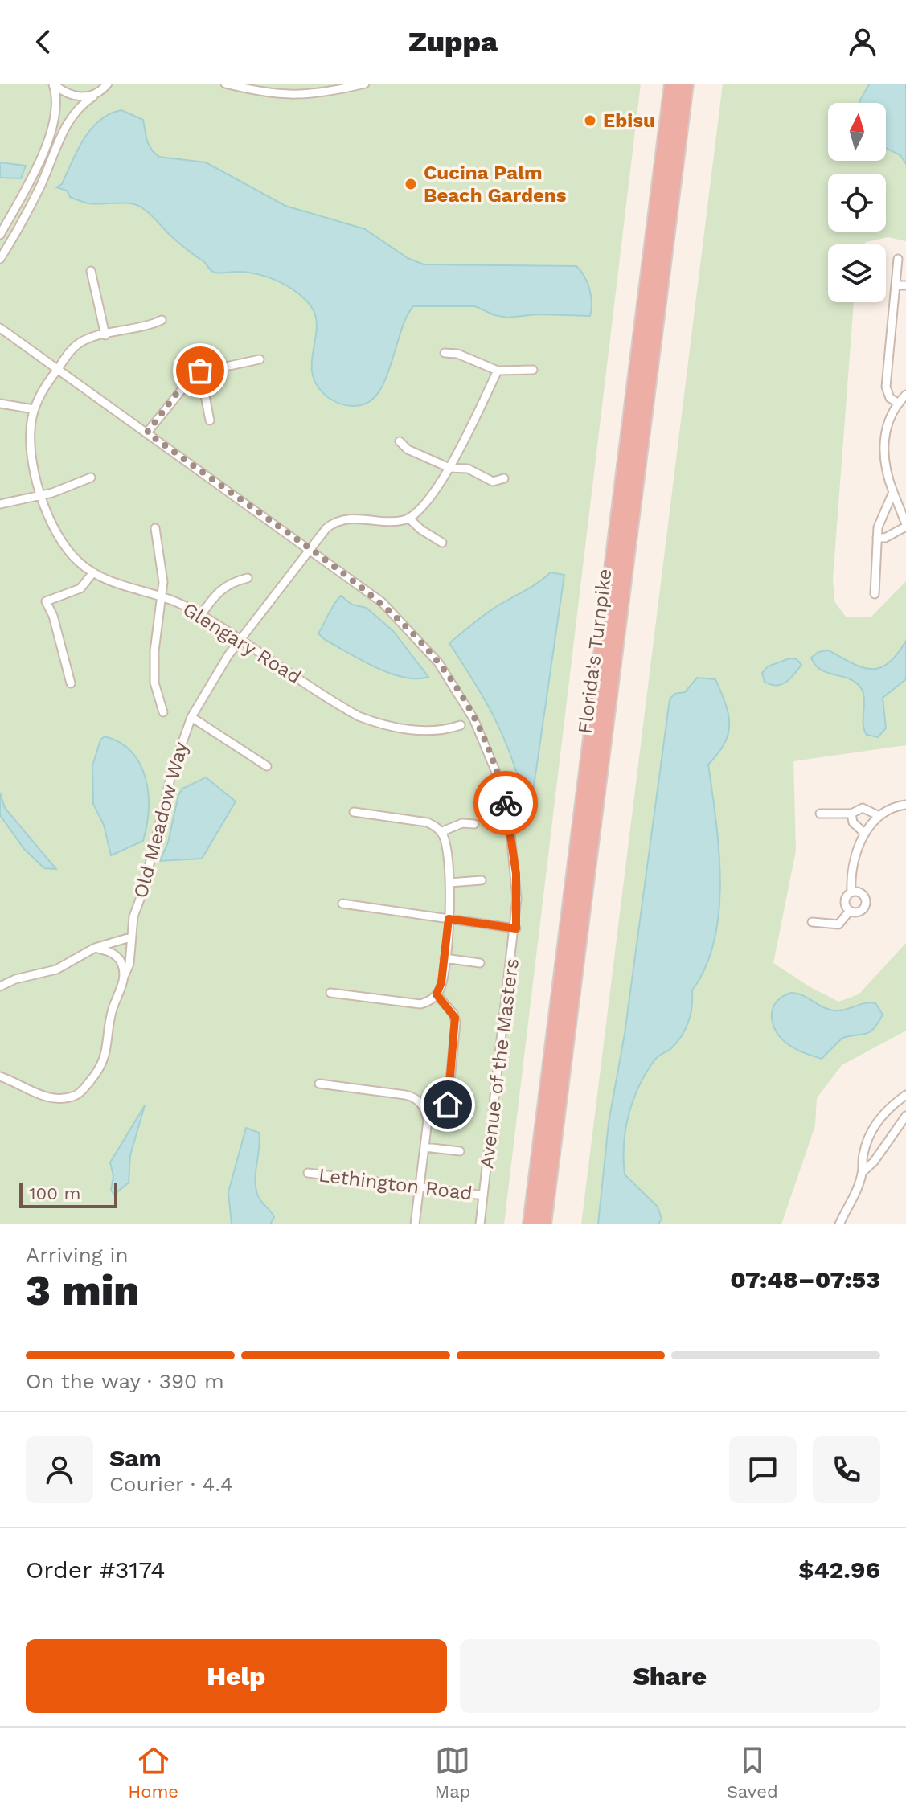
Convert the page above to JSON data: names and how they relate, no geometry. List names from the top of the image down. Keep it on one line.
{"streets":{"highway":["Florida's Turnpike"],"street":["Glengary Road","Old Meadow Way","Avenue of the Masters","Lethington Road"]},"crossings":[["Glengary Road","Old Meadow Way"],["Glengary Road","Avenue of the Masters"],["Old Meadow Way","Avenue of the Masters"],["Avenue of the Masters","Lethington Road"]],"places":["Ebisu","Cucina Palm Beach Gardens"],"scale_bar":"100 m","north":"top","page":{"header":"Zuppa","scale":"100 m","heading":["3 min","Arriving in","07:48–07:53"],"panel":["Sam","Courier · 4.4","Order #3174","$42.96"],"bar":"On the way · 390 m","buttons":["Help","Share"],"tabs":["Home","Map","Saved"]}}
